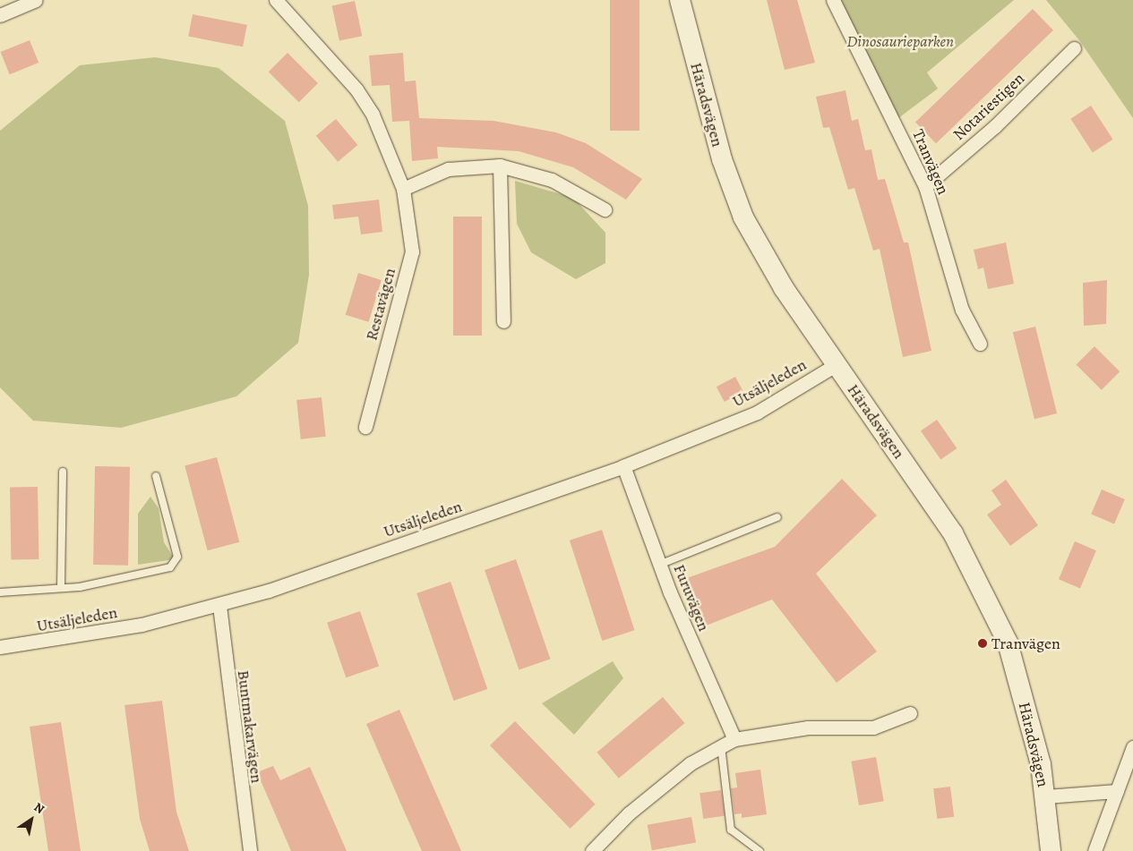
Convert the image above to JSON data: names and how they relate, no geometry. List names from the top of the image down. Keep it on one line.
{"streets":{"street":["Häradsvägen","Notariestigen","Tranvägen","Restavägen","Utsäljeleden","Furuvägen","Buntmakarvägen"]},"crossings":[["Häradsvägen","Utsäljeleden"],["Notariestigen","Tranvägen"],["Utsäljeleden","Furuvägen"],["Utsäljeleden","Buntmakarvägen"]],"parks":["Dinosaurieparken"],"places":["Tranvägen"],"north":"top right"}
